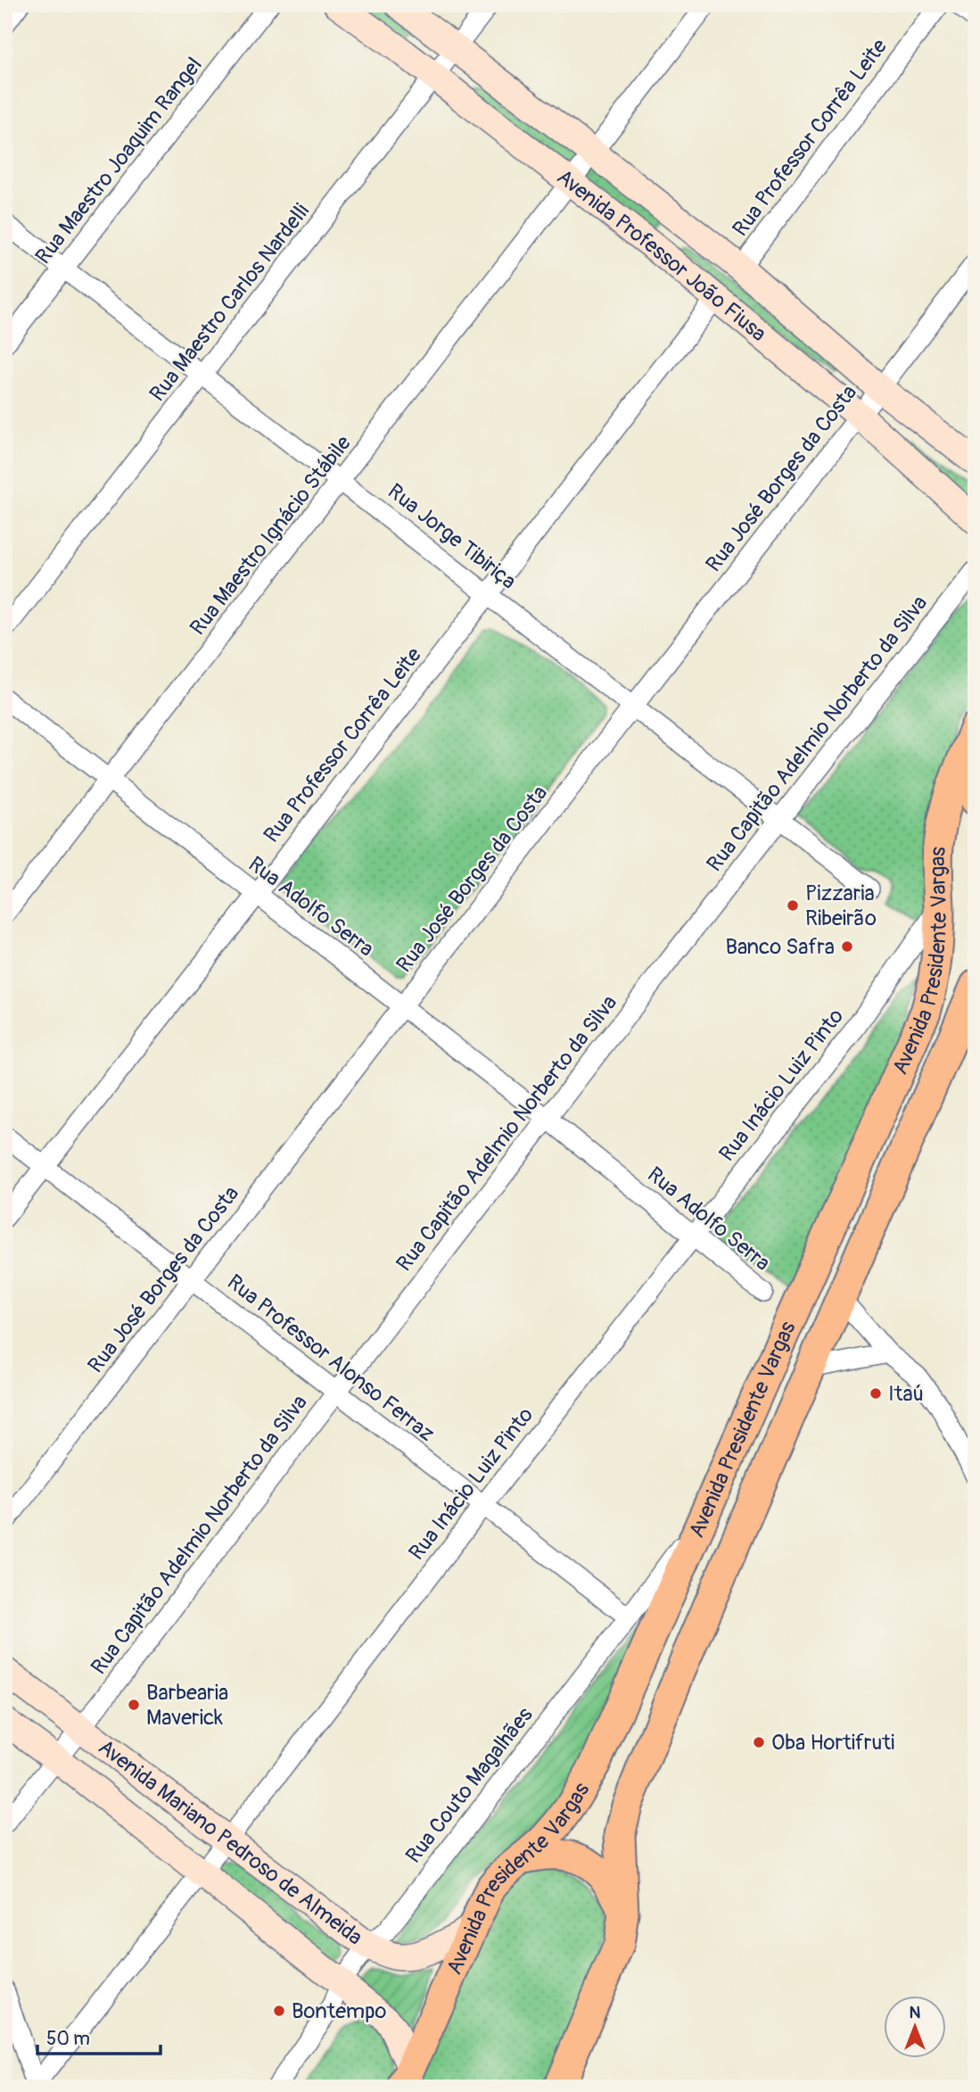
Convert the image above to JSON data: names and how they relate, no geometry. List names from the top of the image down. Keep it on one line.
{"streets":{"main road":["Avenida Professor João Fiusa","Avenida Presidente Vargas","Avenida Mariano Pedroso de Almeida"],"street":["Rua Professor Corrêa Leite","Rua Maestro Joaquim Rangel","Rua Maestro Carlos Nardelli","Rua José Borges da Costa","Rua Maestro Ignácio Stábile","Rua Jorge Tibiriça","Rua Capitão Adelmio Norberto da Silva","Rua Adolfo Serra","Rua Inácio Luiz Pinto","Rua Professor Alonso Ferraz","Rua Couto Magalhães"]},"crossings":[["Rua Professor Corrêa Leite","Avenida Professor João Fiusa"],["Rua Professor Corrêa Leite","Rua Jorge Tibiriça"],["Rua Professor Corrêa Leite","Rua Adolfo Serra"],["Rua Professor Corrêa Leite","Rua Professor Alonso Ferraz"],["Rua Maestro Joaquim Rangel","Rua Jorge Tibiriça"],["Avenida Professor João Fiusa","Rua Maestro Carlos Nardelli"],["Avenida Professor João Fiusa","Rua José Borges da Costa"],["Avenida Professor João Fiusa","Rua Maestro Ignácio Stábile"],["Rua Maestro Carlos Nardelli","Rua Jorge Tibiriça"],["Rua José Borges da Costa","Rua Jorge Tibiriça"],["Rua José Borges da Costa","Rua Adolfo Serra"],["Rua José Borges da Costa","Rua Professor Alonso Ferraz"],["Rua Maestro Ignácio Stábile","Rua Jorge Tibiriça"],["Rua Maestro Ignácio Stábile","Rua Adolfo Serra"],["Rua Jorge Tibiriça","Rua Capitão Adelmio Norberto da Silva"],["Rua Capitão Adelmio Norberto da Silva","Rua Adolfo Serra"],["Rua Capitão Adelmio Norberto da Silva","Rua Professor Alonso Ferraz"],["Rua Capitão Adelmio Norberto da Silva","Avenida Mariano Pedroso de Almeida"],["Rua Adolfo Serra","Rua Inácio Luiz Pinto"],["Avenida Presidente Vargas","Rua Inácio Luiz Pinto"],["Avenida Presidente Vargas","Rua Couto Magalhães"],["Avenida Presidente Vargas","Avenida Mariano Pedroso de Almeida"],["Rua Inácio Luiz Pinto","Rua Professor Alonso Ferraz"],["Rua Inácio Luiz Pinto","Avenida Mariano Pedroso de Almeida"],["Rua Professor Alonso Ferraz","Rua Couto Magalhães"],["Rua Couto Magalhães","Avenida Mariano Pedroso de Almeida"]],"places":["Pizzaria Ribeirão","Banco Safra","Itaú","Barbearia Maverick","Oba Hortifruti","Bontempo"],"scale_bar":"50 m","north":"top"}
